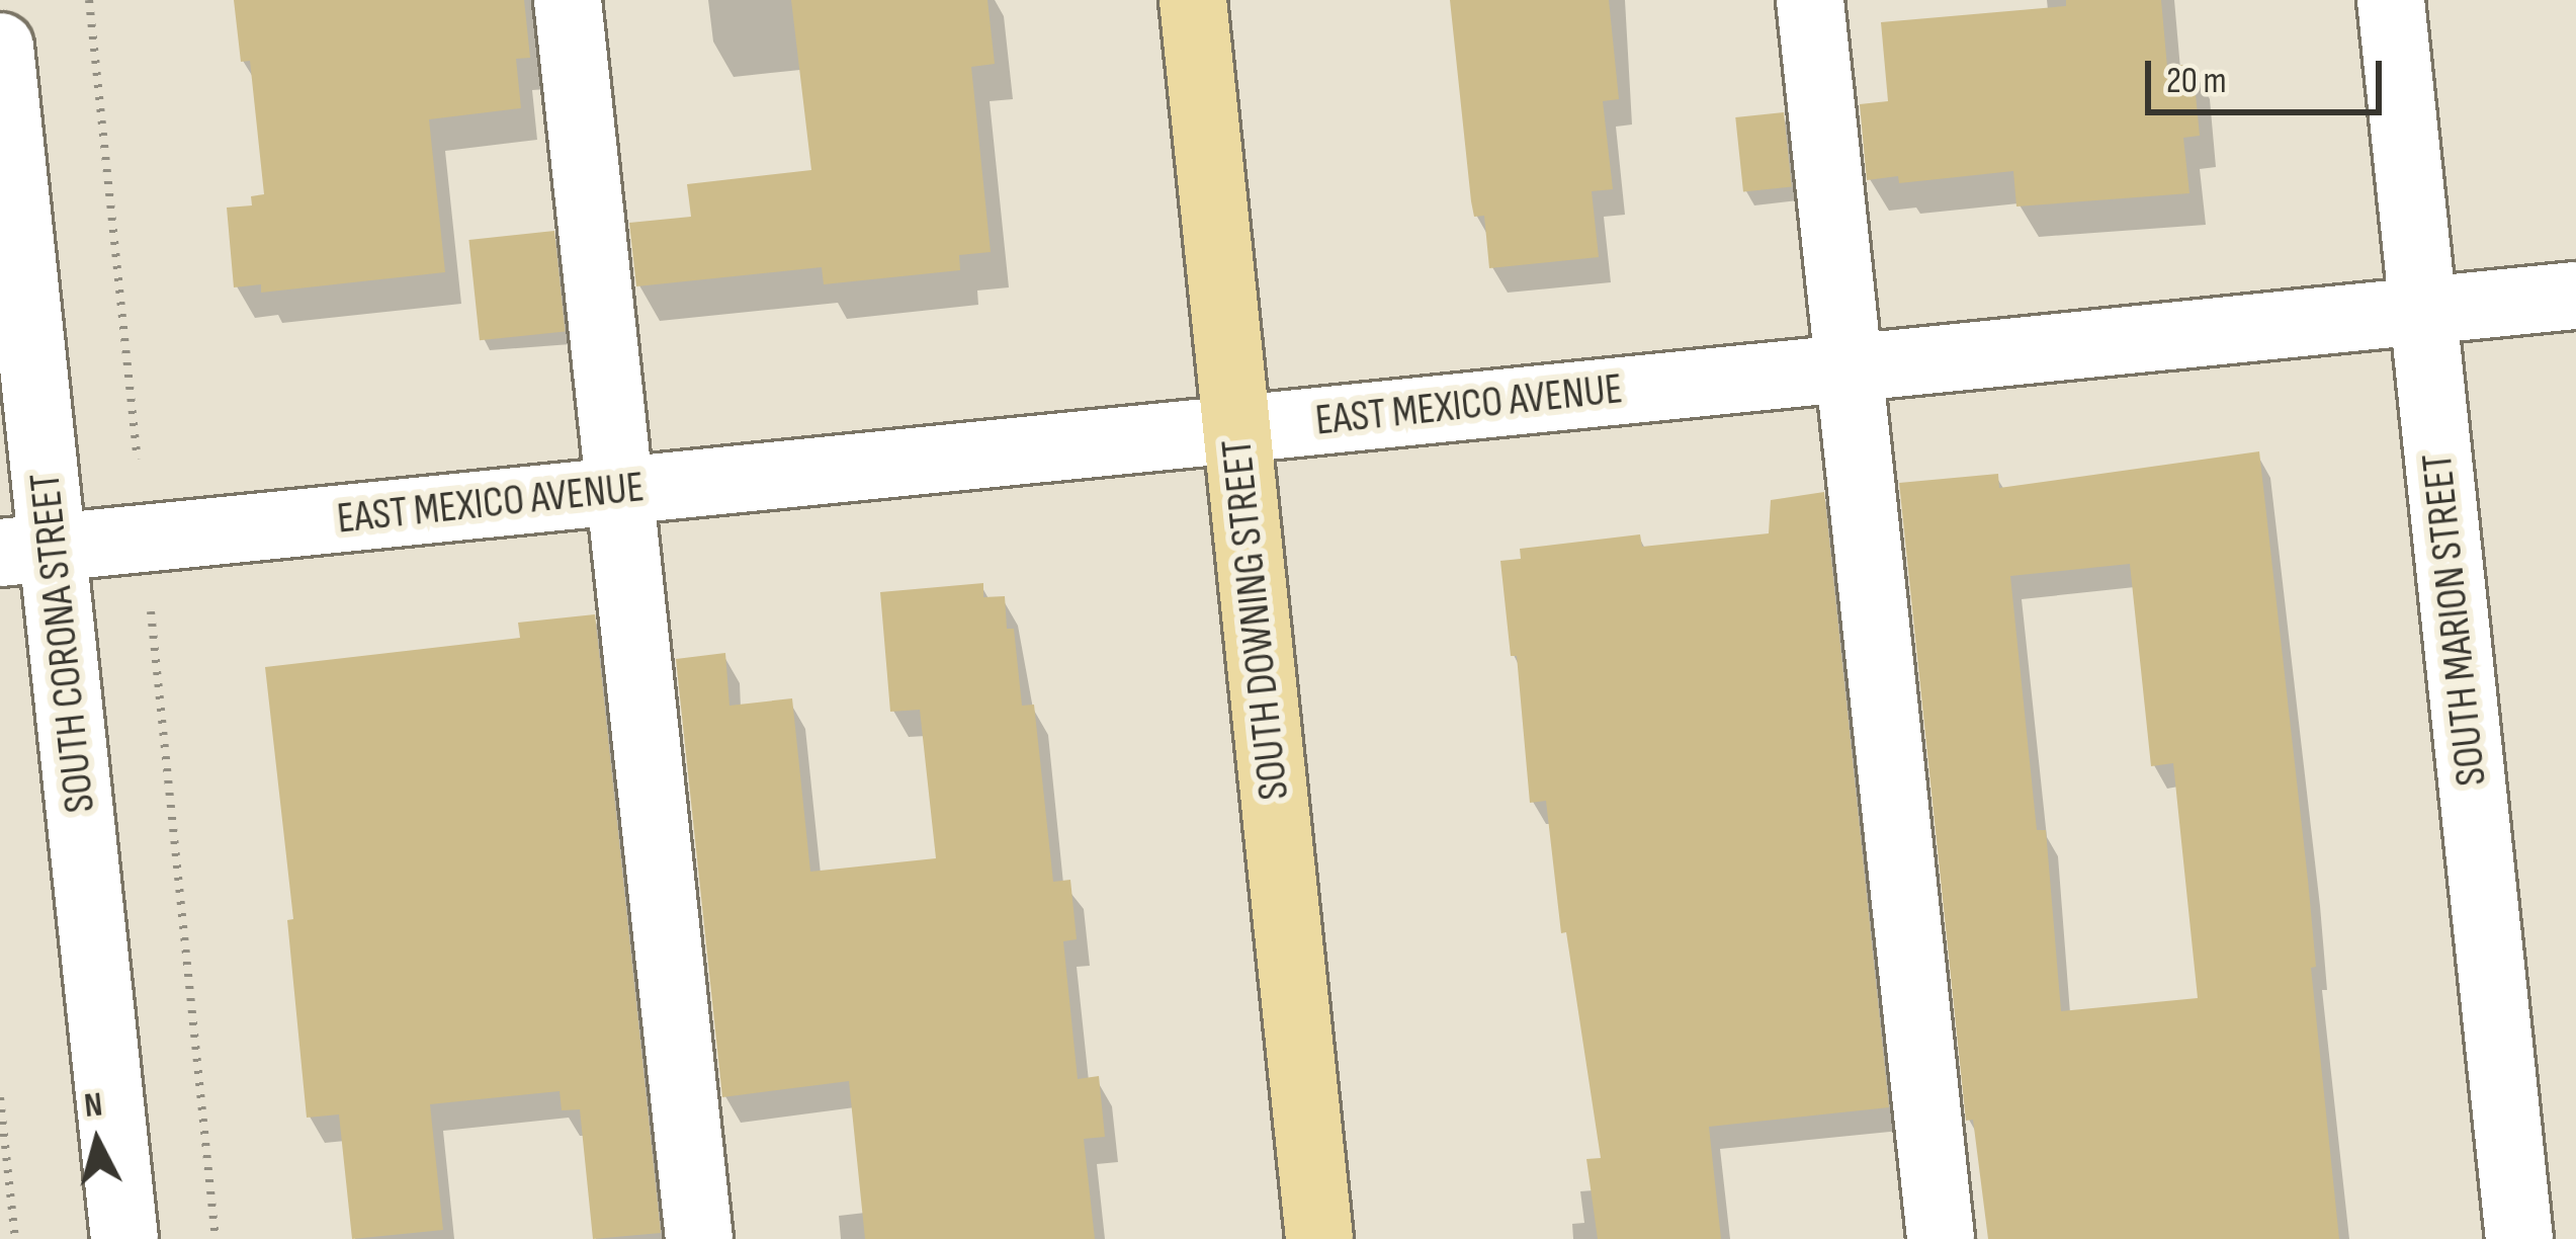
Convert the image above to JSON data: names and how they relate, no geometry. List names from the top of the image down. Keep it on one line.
{"streets":{"main road":["SOUTH DOWNING STREET"],"street":["EAST MEXICO AVENUE","SOUTH MARION STREET","SOUTH CORONA STREET"]},"crossings":[["EAST MEXICO AVENUE","SOUTH DOWNING STREET"],["EAST MEXICO AVENUE","SOUTH MARION STREET"],["EAST MEXICO AVENUE","SOUTH CORONA STREET"]],"scale_bar":"20 m","north":"top"}
